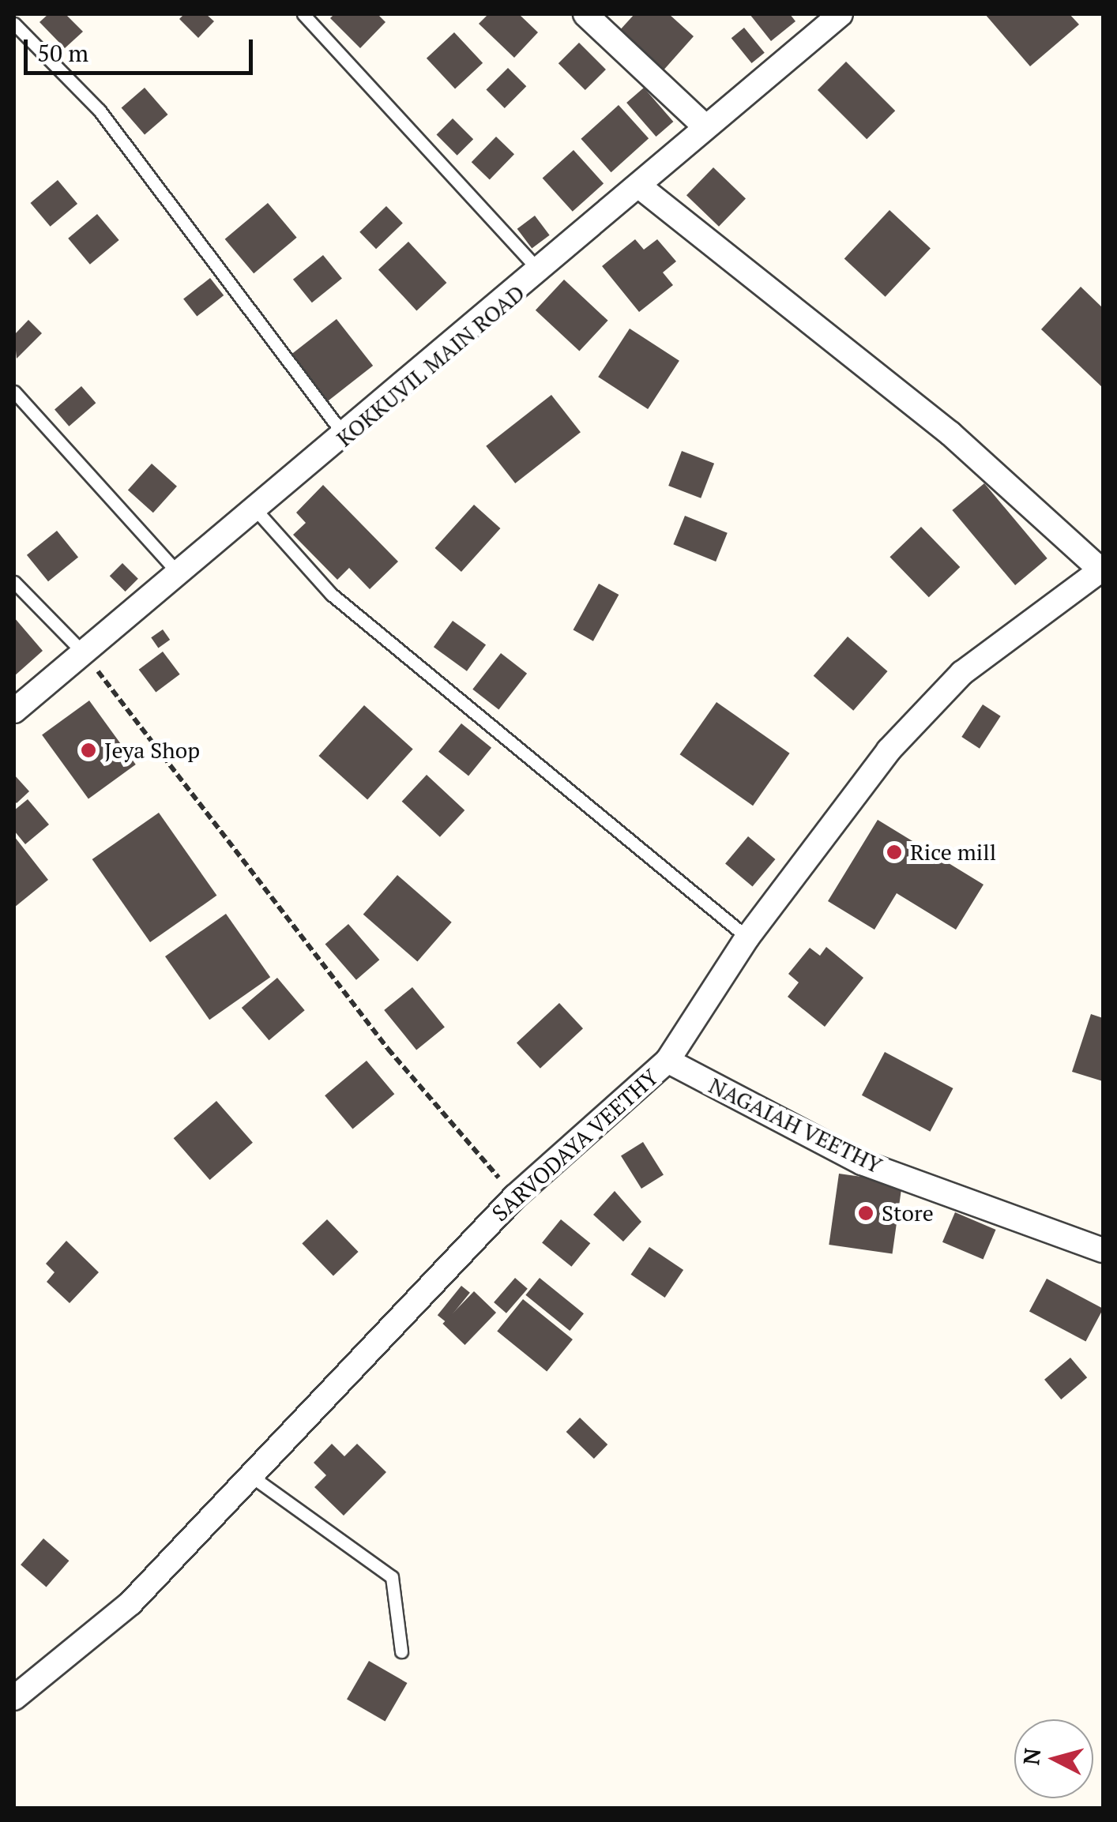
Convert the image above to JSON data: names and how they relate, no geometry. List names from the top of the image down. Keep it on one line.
{"streets":{"street":["KOKKUVIL MAIN ROAD","NAGAIAH VEETHY","SARVODAYA VEETHY"]},"crossings":[["NAGAIAH VEETHY","SARVODAYA VEETHY"]],"places":["Jeya Shop","Rice mill","Store"],"scale_bar":"50 m","north":"left"}
